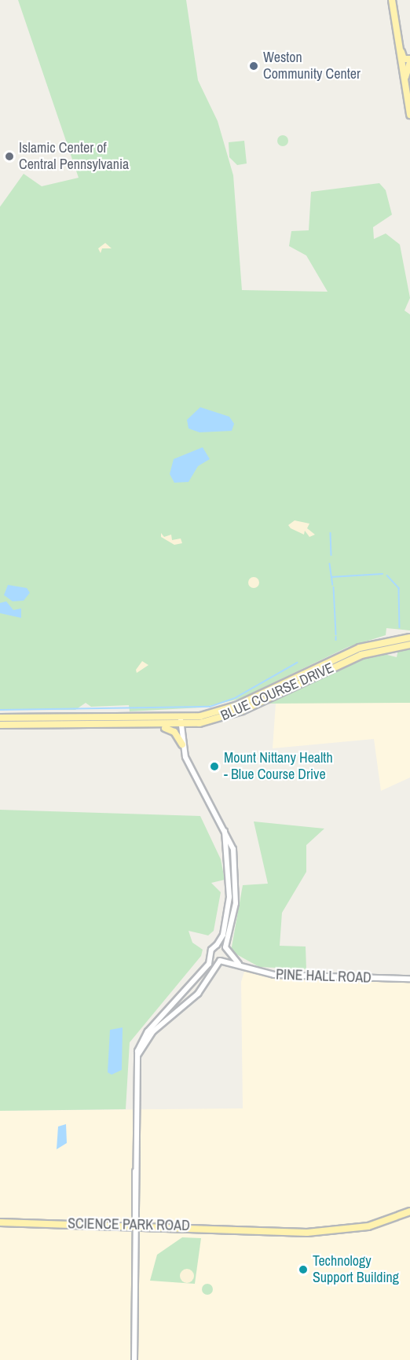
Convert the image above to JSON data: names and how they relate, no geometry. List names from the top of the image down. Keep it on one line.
{"streets":{"main road":["BLUE COURSE DRIVE","SCIENCE PARK ROAD"],"street":["PINE HALL ROAD"]},"places":["Weston Community Center","Islamic Center of Central Pennsylvania","Mount Nittany Health - Blue Course Drive","Technology Support Building"]}
